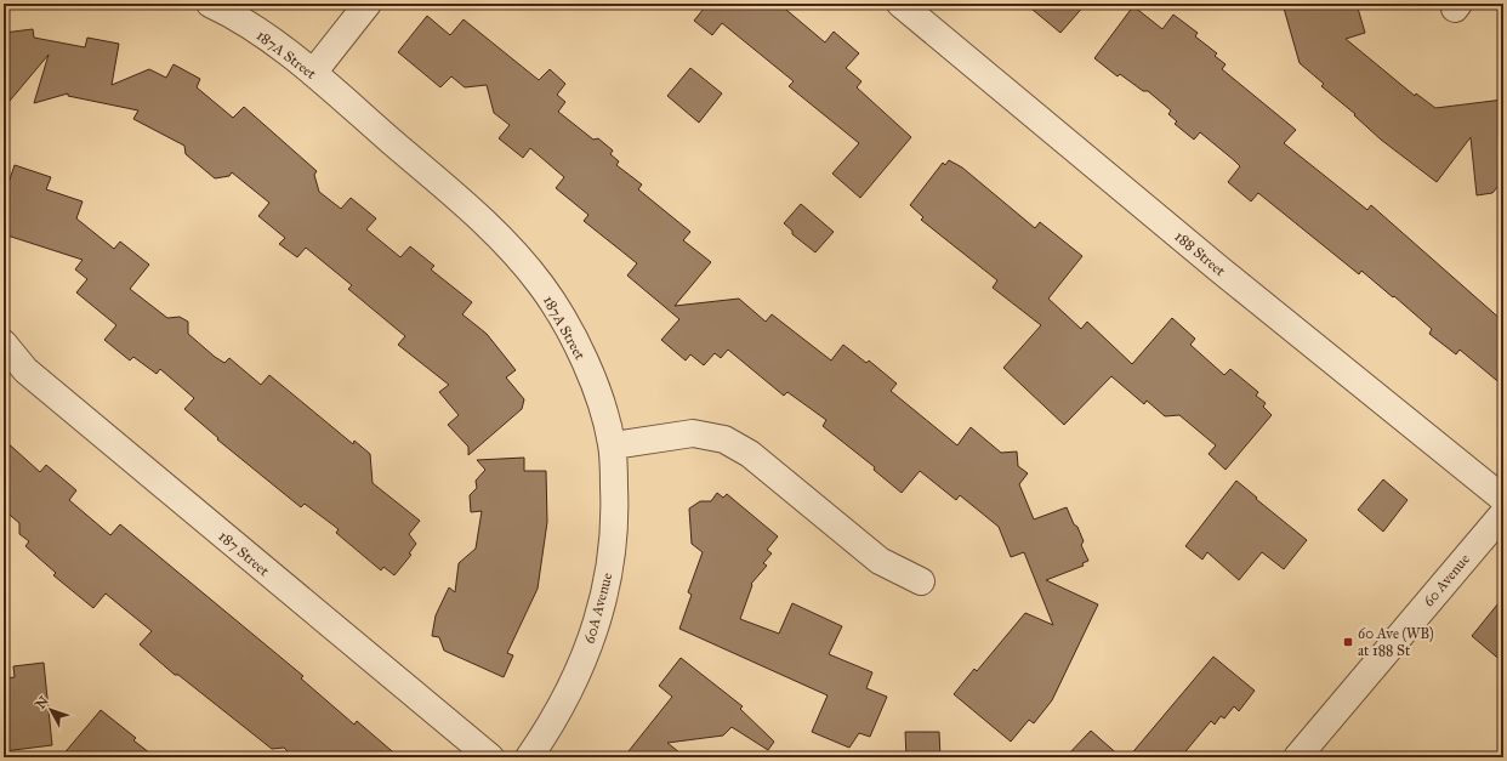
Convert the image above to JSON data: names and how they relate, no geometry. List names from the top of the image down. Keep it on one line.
{"streets":{"street":["187A Street","188 Street","187 Street","60 Avenue","60A Avenue"]},"crossings":[["187A Street","60A Avenue"]],"places":{"transit":["60 Ave (WB) at 188 St"]},"north":"top left"}
